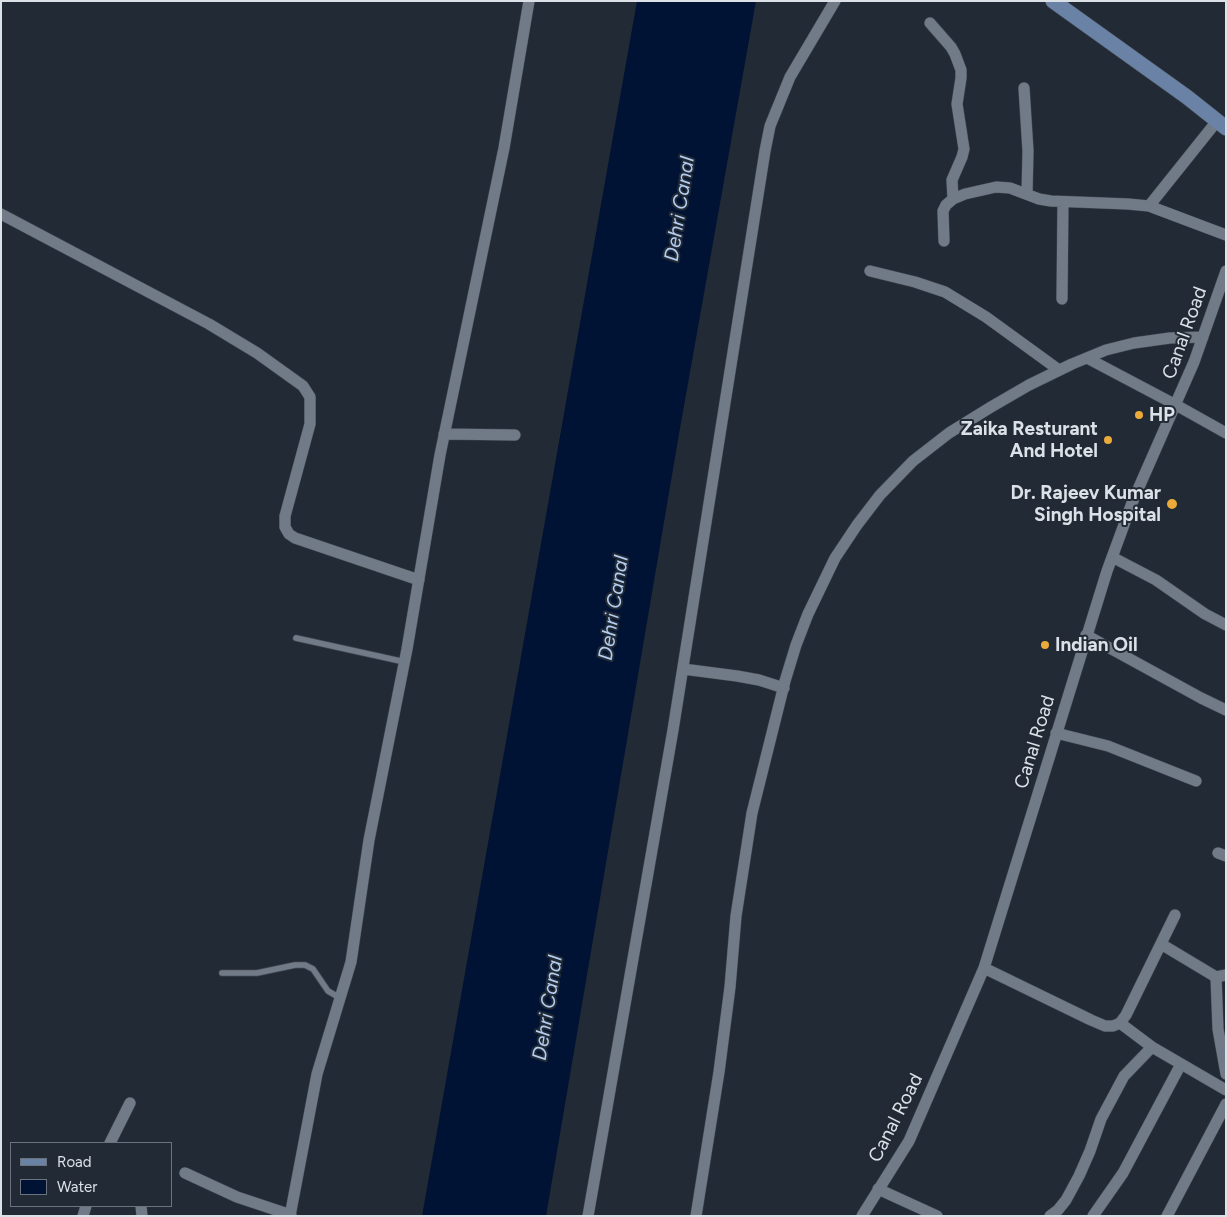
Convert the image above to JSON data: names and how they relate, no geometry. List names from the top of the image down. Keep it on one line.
{"streets":{"street":["Canal Road"]},"water":["Dehri Canal"],"places":["HP","Zaika Resturant And Hotel","Dr. Rajeev Kumar Singh Hospital","Indian Oil"],"legend":["Road","Water"]}
